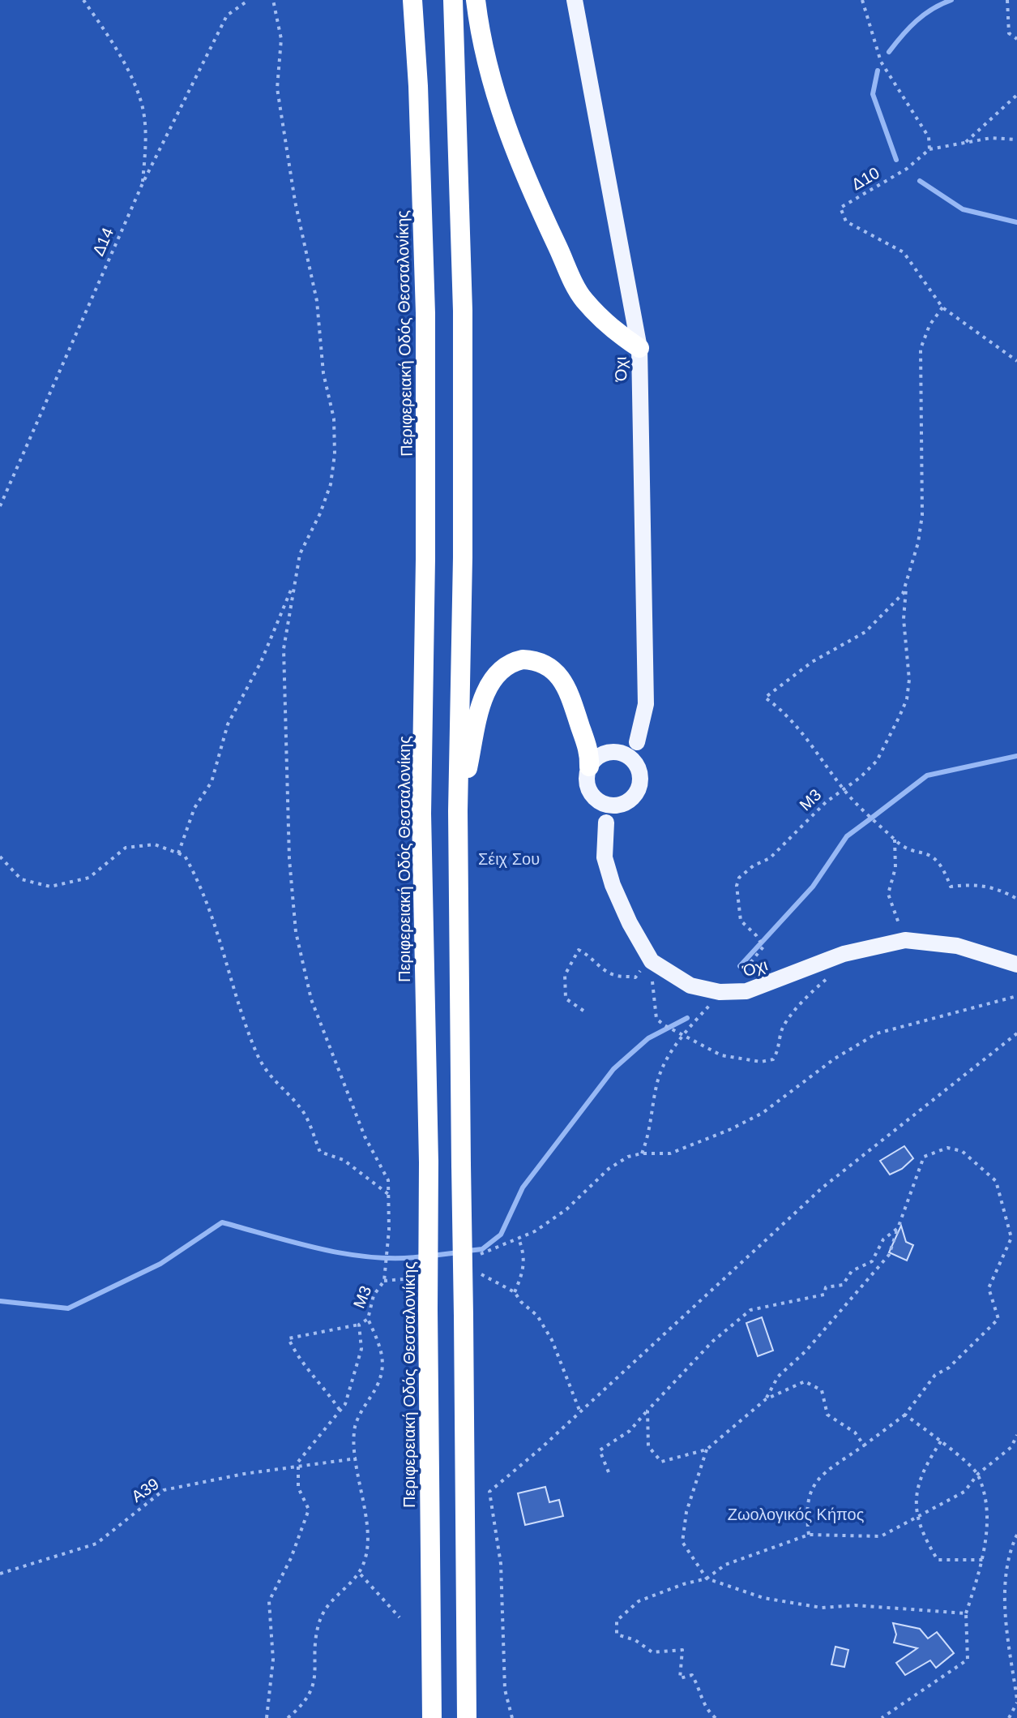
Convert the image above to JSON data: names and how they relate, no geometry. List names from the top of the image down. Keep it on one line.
{"streets":{"highway":["Περιφερειακή Οδός Θεσσαλονίκης"],"main road":["Όχι"],"path":["Δ10","Δ14","Μ3","Α39"]},"crossings":[["Μ3","Α39"]],"parks":["Σέιχ Σου","Ζωολογικός Κήπος"]}
